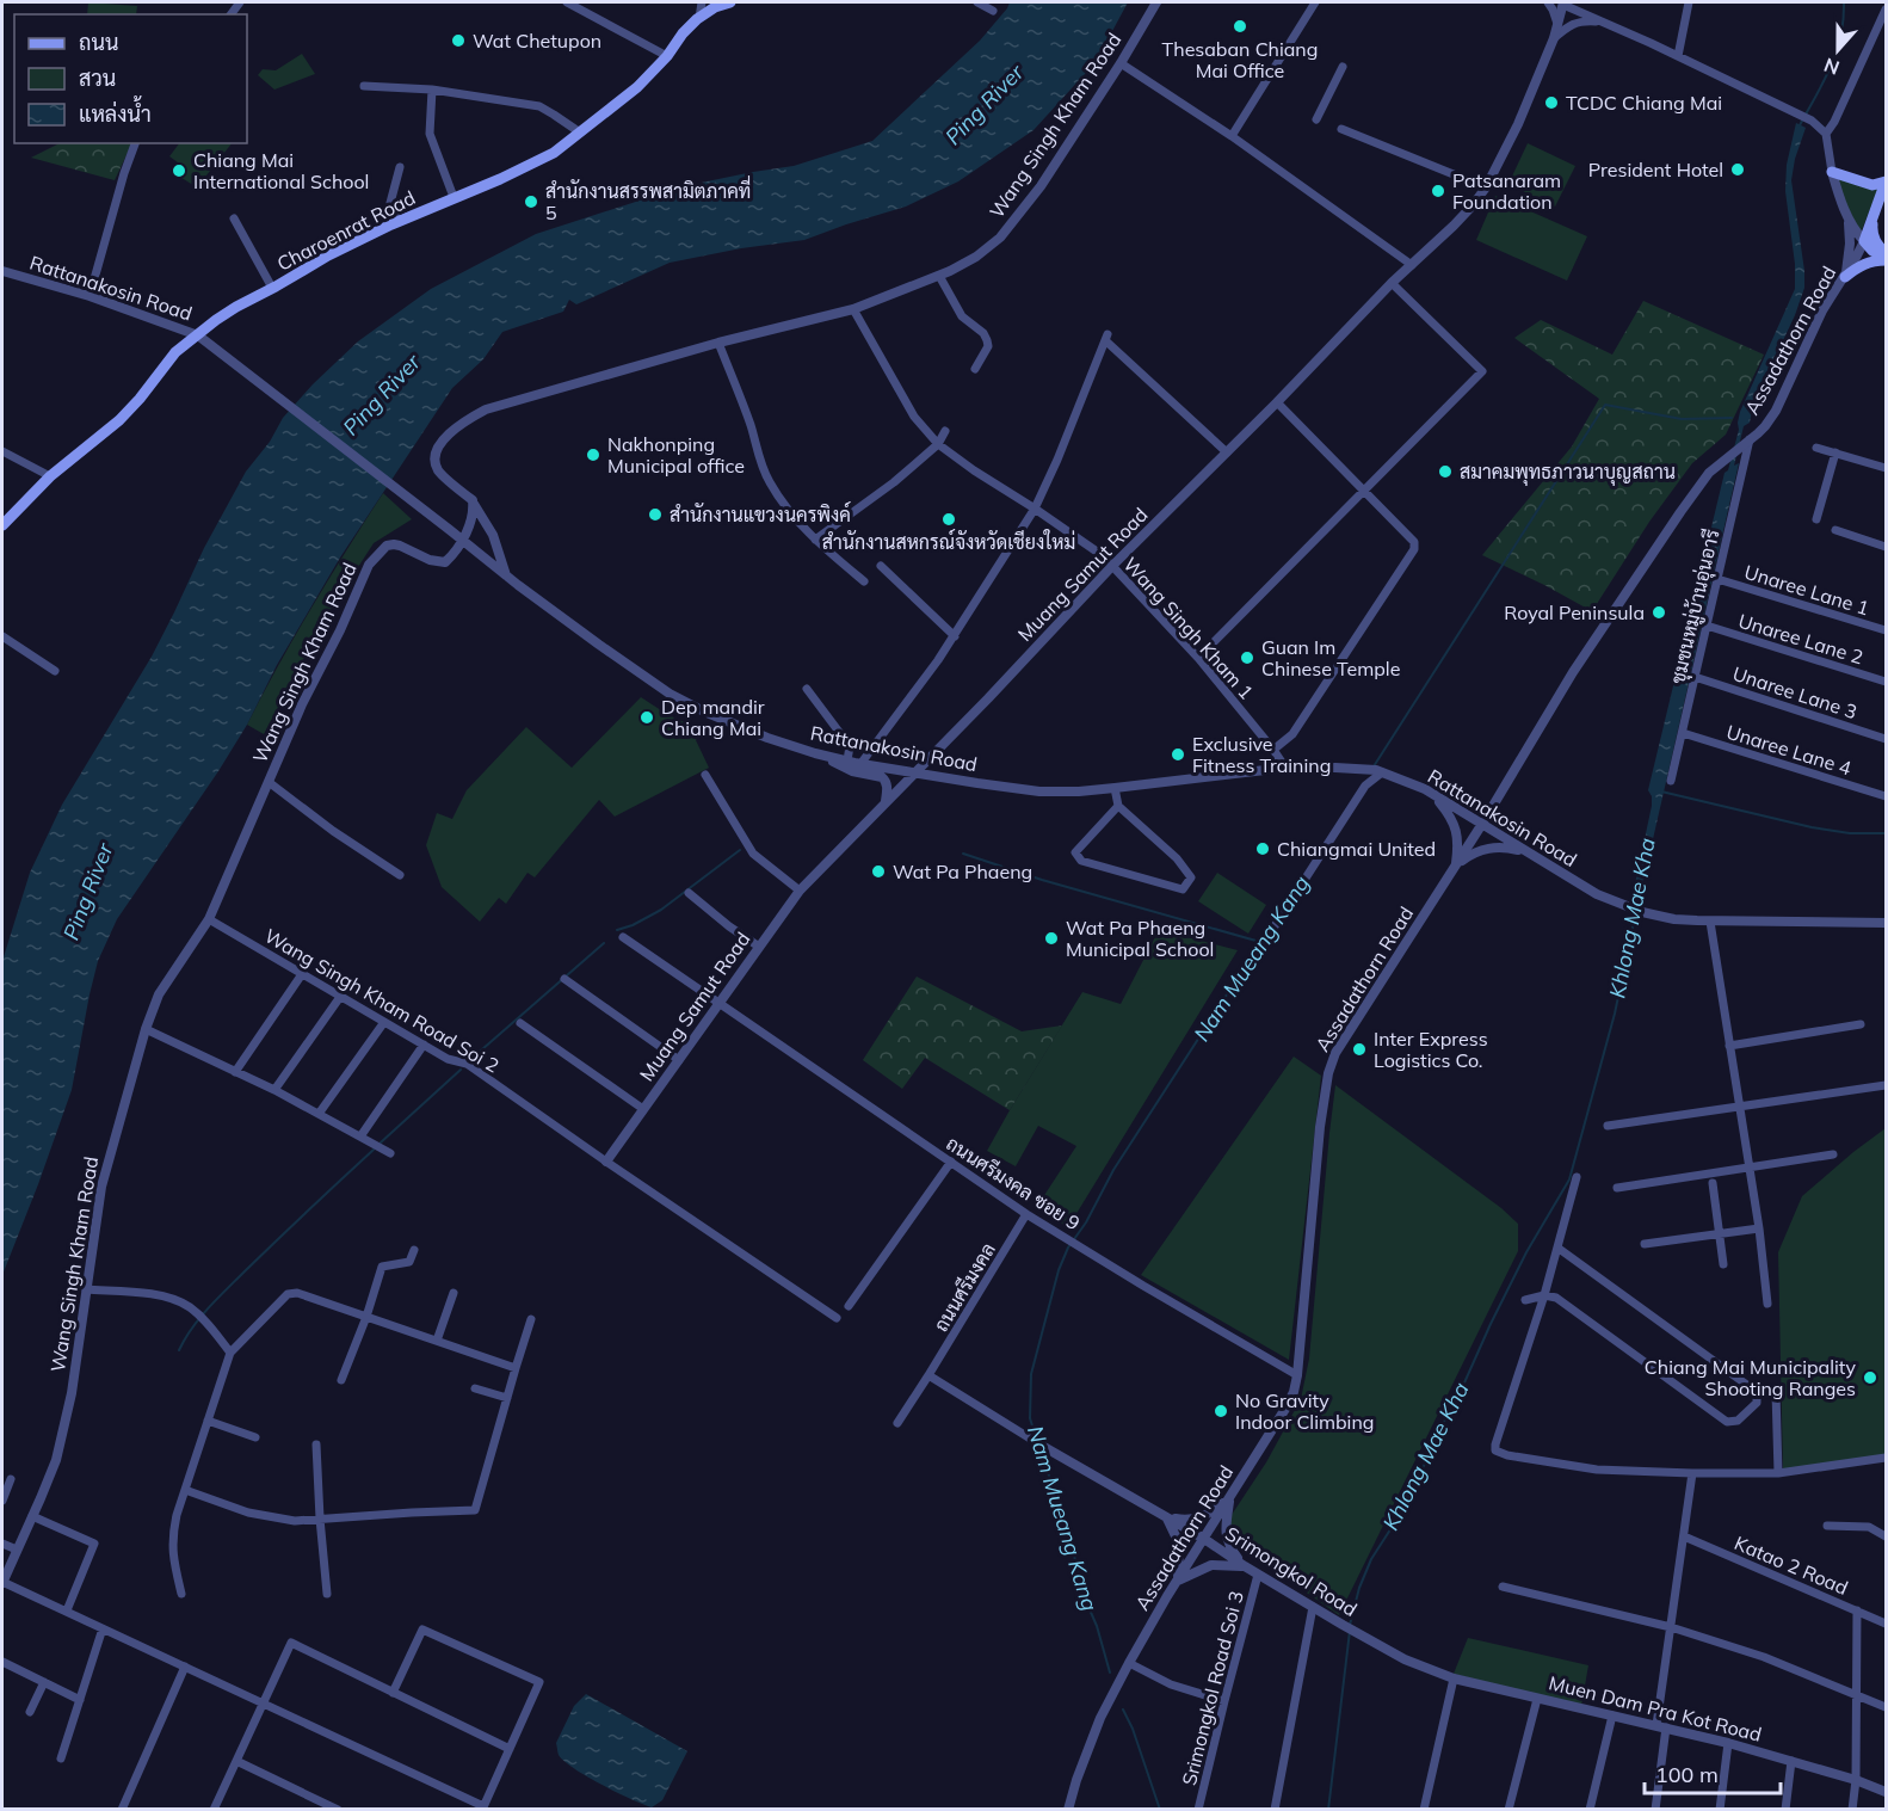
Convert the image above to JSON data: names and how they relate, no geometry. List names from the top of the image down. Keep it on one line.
{"streets":{"main road":["Charoenrat Road"],"street":["Wang Singh Kham Road","Rattanakosin Road","Assadathorn Road","Muang Samut Road","Unaree Lane 1","ชุมชนหมู่บ้านอุ่นอารี","Wang Singh Kham 1","Unaree Lane 2","Unaree Lane 3","Unaree Lane 4","Wang Singh Kham Road Soi 2","ถนนศรีมงคล ซอย 9","ถนนศรีมงคล","Katao 2 Road","Srimongkol Road","Srimongkol Road Soi 3","Muen Dam Pra Kot Road"]},"crossings":[["Wang Singh Kham Road","Rattanakosin Road"],["Wang Singh Kham Road","Wang Singh Kham 1"],["Wang Singh Kham Road","Wang Singh Kham Road Soi 2"],["Charoenrat Road","Rattanakosin Road"],["Rattanakosin Road","Assadathorn Road"],["Rattanakosin Road","Muang Samut Road"],["Rattanakosin Road","Wang Singh Kham 1"],["Assadathorn Road","ชุมชนหมู่บ้านอุ่นอารี"],["Assadathorn Road","ถนนศรีมงคล ซอย 9"],["Assadathorn Road","Srimongkol Road"],["Muang Samut Road","Wang Singh Kham 1"],["Muang Samut Road","Wang Singh Kham Road Soi 2"],["Muang Samut Road","ถนนศรีมงคล ซอย 9"],["Unaree Lane 1","ชุมชนหมู่บ้านอุ่นอารี"],["ชุมชนหมู่บ้านอุ่นอารี","Unaree Lane 2"],["ชุมชนหมู่บ้านอุ่นอารี","Unaree Lane 3"],["ชุมชนหมู่บ้านอุ่นอารี","Unaree Lane 4"],["ถนนศรีมงคล ซอย 9","ถนนศรีมงคล"],["ถนนศรีมงคล","Srimongkol Road"],["Srimongkol Road","Srimongkol Road Soi 3"],["Srimongkol Road","Muen Dam Pra Kot Road"]],"water":["Ping River","Khlong Mae Kha","Nam Mueang Kang"],"places":["Thesaban Chiang Mai Office","Wat Chetupon","TCDC Chiang Mai","President Hotel","Chiang Mai International School","Patsanaram Foundation","สำนักงานสรรพสามิตภาคที่ 5","Nakhonping Municipal office","สมาคมพุทธภาวนาบุญสถาน","สำนักงานแขวงนครพิงค์","สำนักงานสหกรณ์จังหวัดเชียงใหม่","Royal Peninsula","Guan Im Chinese Temple","Dep mandir Chiang Mai","Exclusive Fitness Training","Chiangmai United","Wat Pa Phaeng","Wat Pa Phaeng Municipal School","Inter Express Logistics Co.","Chiang Mai Municipality Shooting Ranges","No Gravity Indoor Climbing"],"legend":["ถนน","สวน","แหล่งน้ำ"],"scale_bar":"100 m","north":"bottom"}
